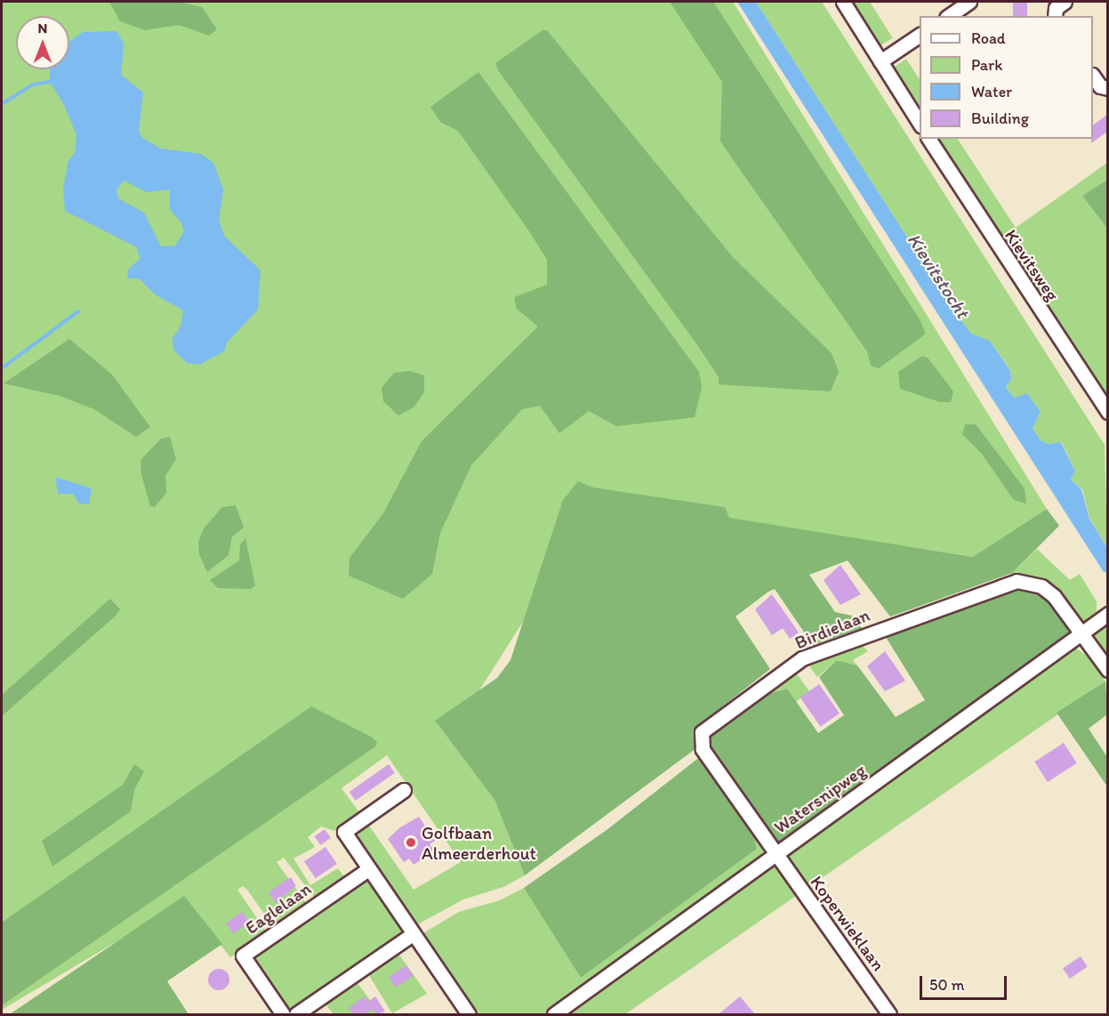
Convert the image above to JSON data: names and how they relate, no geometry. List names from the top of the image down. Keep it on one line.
{"streets":{"street":["Kievitsweg","Birdielaan","Watersnipweg","Eaglelaan","Koperwieklaan"]},"crossings":[["Birdielaan","Watersnipweg"],["Birdielaan","Koperwieklaan"],["Watersnipweg","Koperwieklaan"]],"water":["Kievitstocht"],"places":["Golfbaan Almeerderhout"],"legend":["Road","Park","Water","Building"],"scale_bar":"50 m","north":"top"}
